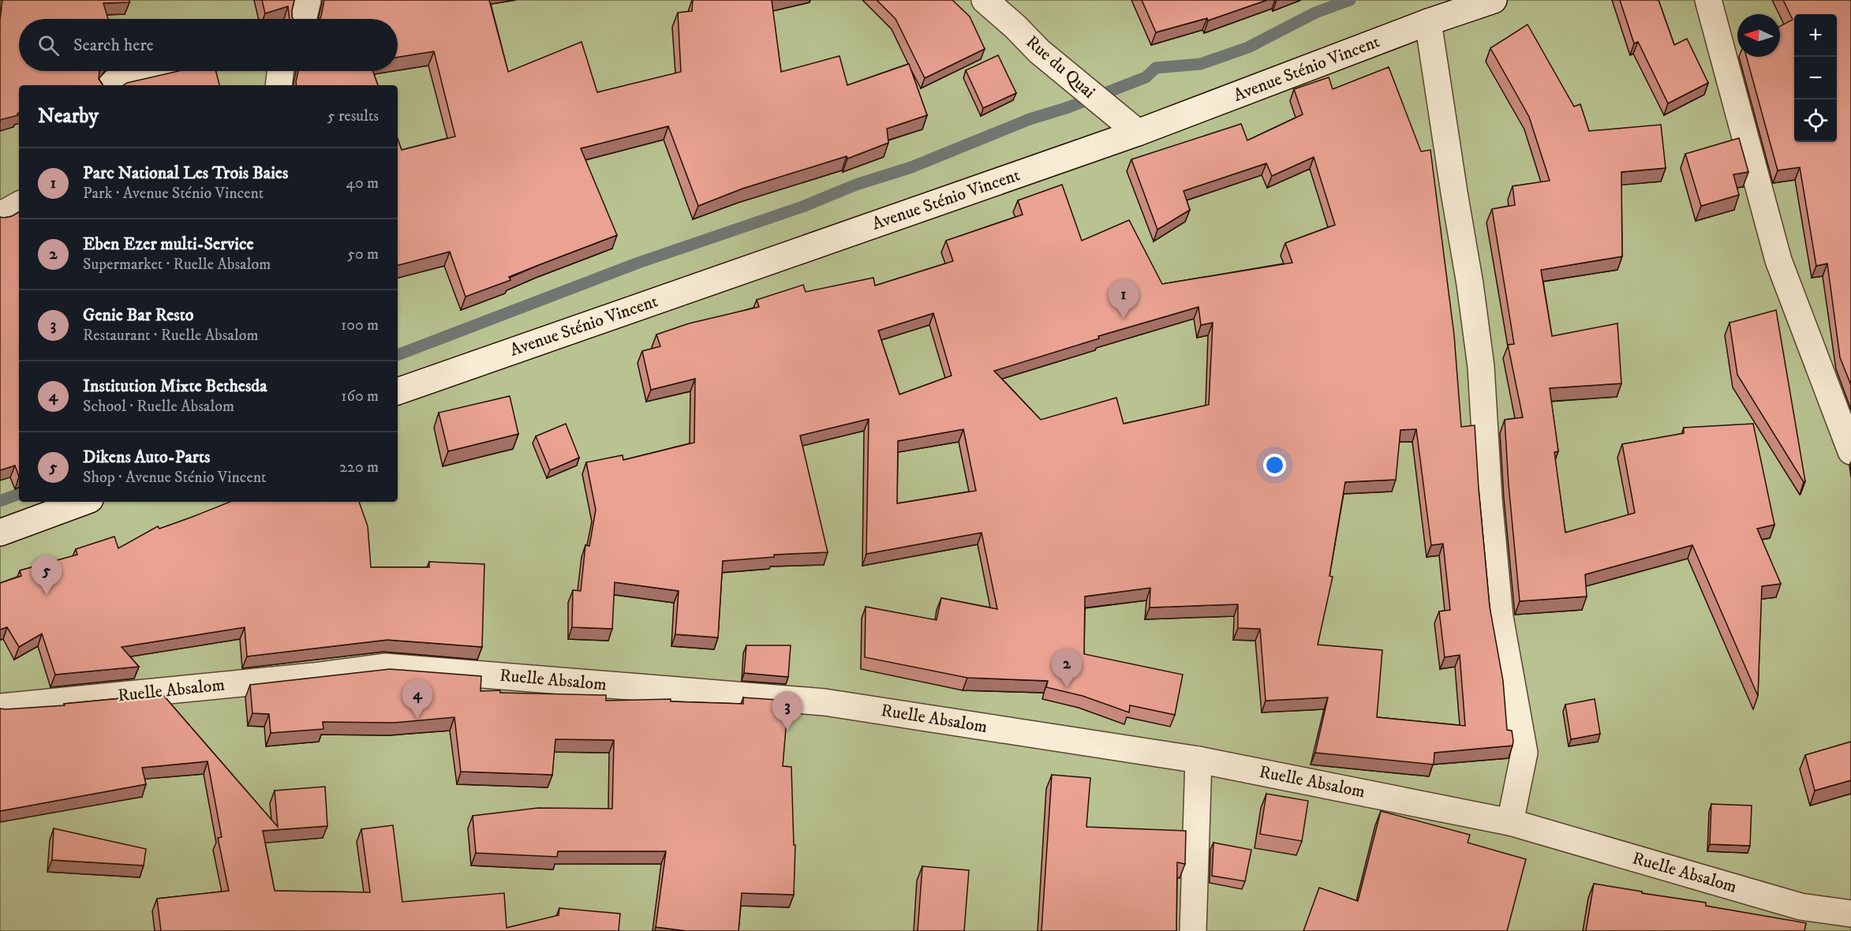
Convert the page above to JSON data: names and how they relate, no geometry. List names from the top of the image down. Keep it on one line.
{"streets":{"street":["Rue du Quai","Avenue Sténio Vincent","Ruelle Absalom"]},"crossings":[["Rue du Quai","Avenue Sténio Vincent"]],"north":"left","page":{"map_buttons":["+","−"],"search":"Search here","heading":["Nearby","5 results"],"list":[{"mark":"1","name":"Parc National Les Trois Baies","note":"Park · Avenue Sténio Vincent","value":"40 m"},{"mark":"2","name":"Eben Ezer multi-Service","note":"Supermarket · Ruelle Absalom","value":"50 m"},{"mark":"3","name":"Genie Bar Resto","note":"Restaurant · Ruelle Absalom","value":"100 m"},{"mark":"4","name":"Institution Mixte Bethesda","note":"School · Ruelle Absalom","value":"160 m"},{"mark":"5","name":"Dikens Auto-Parts","note":"Shop · Avenue Sténio Vincent","value":"220 m"}],"pins":["1","5","2","4","3"]}}
